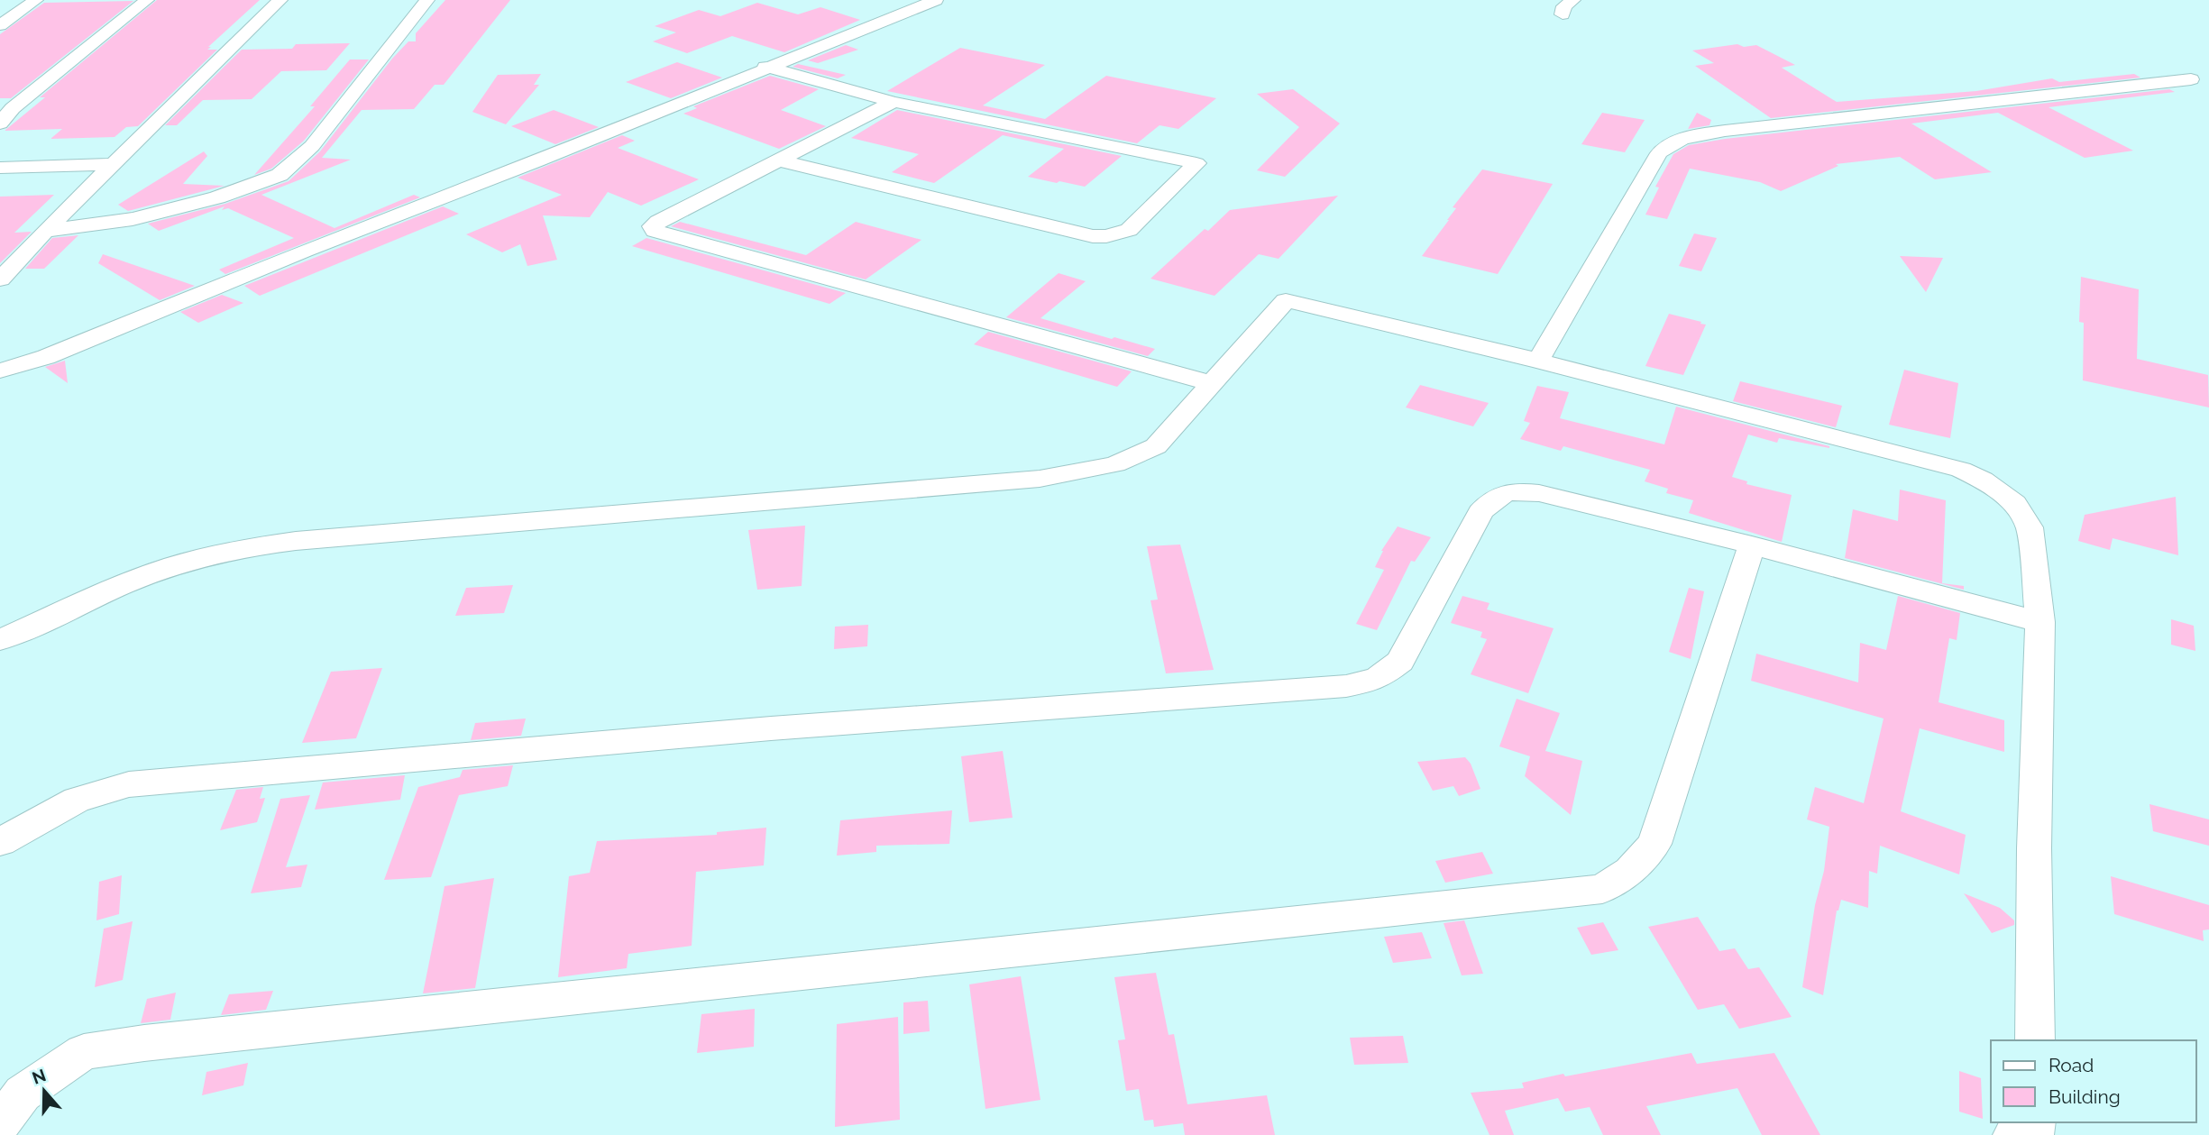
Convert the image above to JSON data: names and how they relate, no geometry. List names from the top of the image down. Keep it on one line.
{"legend":["Road","Building"],"north":"top"}
